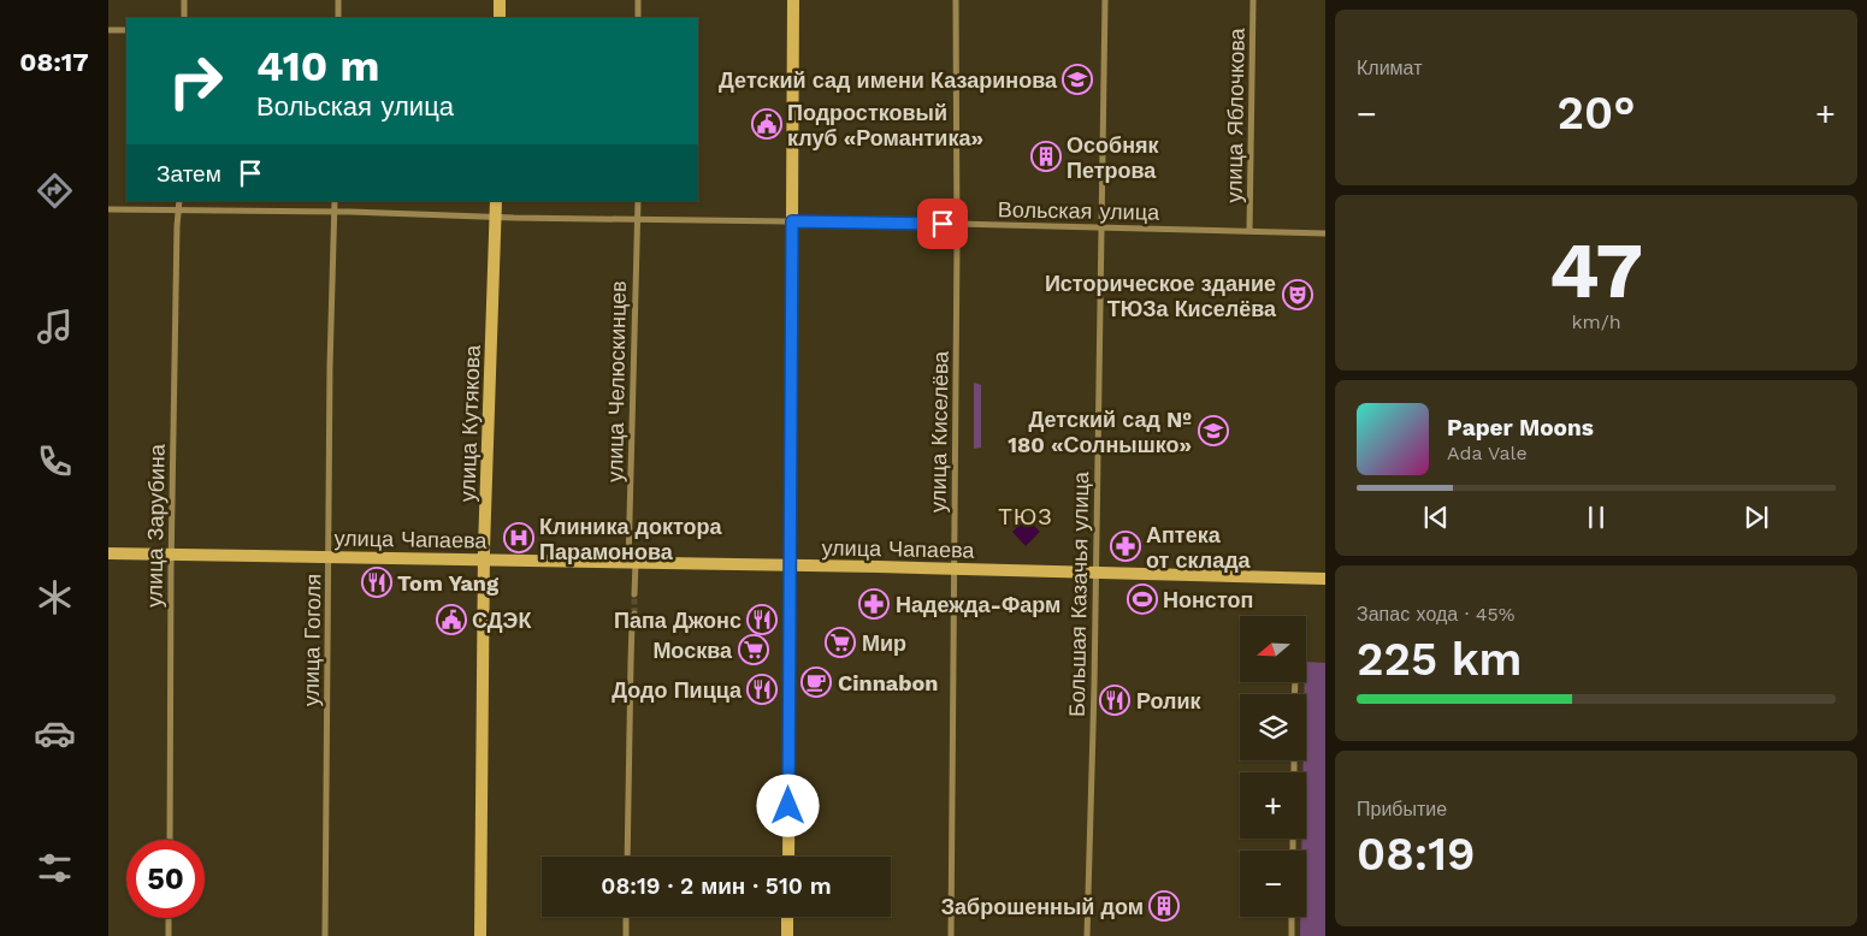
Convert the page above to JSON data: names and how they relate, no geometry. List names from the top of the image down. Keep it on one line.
{"streets":{"street":["улица Яблочкова","Вольская улица","улица Челюскинцев","улица Кутякова","улица Киселёва","улица Зарубина","улица Чапаева","Большая Казачья улица","улица Гоголя"]},"crossings":[["улица Яблочкова","Вольская улица"],["Вольская улица","улица Челюскинцев"],["Вольская улица","улица Кутякова"],["Вольская улица","улица Киселёва"],["Вольская улица","улица Зарубина"],["Вольская улица","Большая Казачья улица"],["Вольская улица","улица Гоголя"],["улица Челюскинцев","улица Чапаева"],["улица Кутякова","улица Чапаева"],["улица Киселёва","улица Чапаева"],["улица Зарубина","улица Чапаева"],["улица Чапаева","Большая Казачья улица"],["улица Чапаева","улица Гоголя"]],"districts":["ТЮЗ"],"places":{"school or university":["Детский сад имени Казаринова","Детский сад № 180 «Солнышко»"],"public building":["Подростковый клуб «Романтика»","СДЭК"],"building":["Особняк Петрова","Заброшенный дом"],"theatre":["Историческое здание ТЮЗа Киселёва"],"hospital":["Клиника доктора Парамонова"],"pharmacy":["Аптека от склада","Надежда-Фарм"],"restaurant":["Tom Yang","Папа Джонс","Додо Пицца","Ролик"],"sports":["Нонстоп"],"supermarket":["Мир","Москва"],"cafe":["Cinnabon"]},"north":"left","page":{"tabs":"08:17","tile":["Климат",["47","km/h"],["Запас хода · 45%","225 km"],["Прибытие","08:19"]],"turn":["410 m","Вольская улица"],"heat":["−","20°","+"],"then":"Затем","song":["Paper Moons","Ada Vale"],"map_buttons":["+","−"],"limit":"50","trip":"08:19 · 2 мин · 510 m"}}
